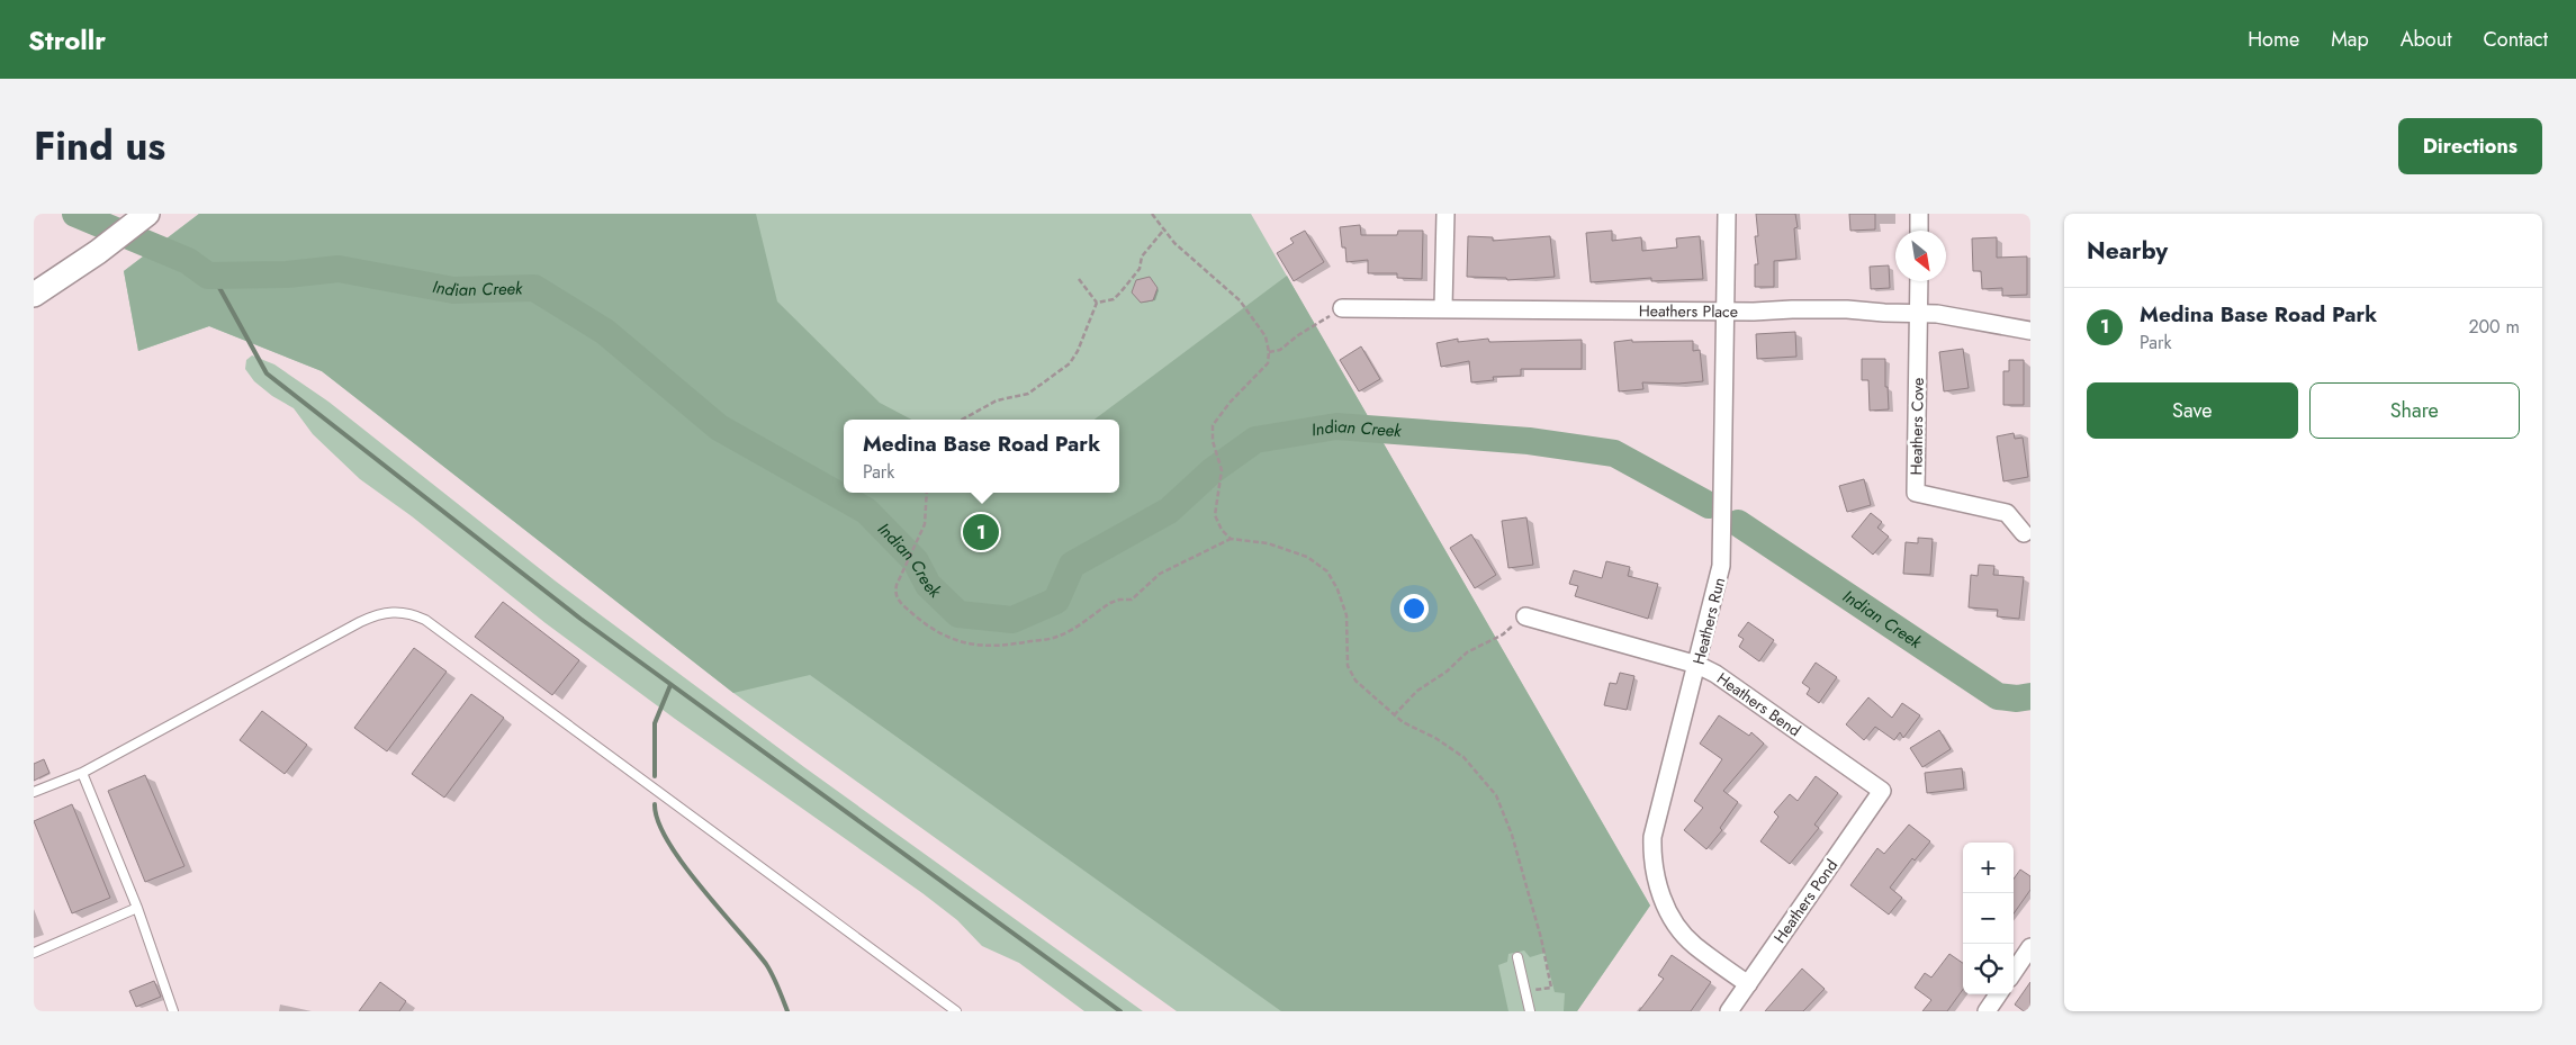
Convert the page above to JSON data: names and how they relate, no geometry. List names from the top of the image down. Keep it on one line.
{"streets":{"street":["Heathers Place","Heathers Cove","Heathers Run","Heathers Bend","Heathers Pond"]},"crossings":[["Heathers Place","Heathers Cove"],["Heathers Place","Heathers Run"],["Heathers Run","Heathers Bend"],["Heathers Run","Heathers Pond"],["Heathers Bend","Heathers Pond"]],"water":["Indian Creek"],"north":"bottom right","page":{"header":"Strollr","nav":["Home","Map","About","Contact"],"title":"Find us","buttons":["Directions",["Save","Share"]],"heading":"Nearby","list":[{"mark":"1","name":"Medina Base Road Park","note":"Park","value":"200 m"}],"popup":["Medina Base Road Park","Park"],"pins":"1","map_buttons":["+","−"]}}
